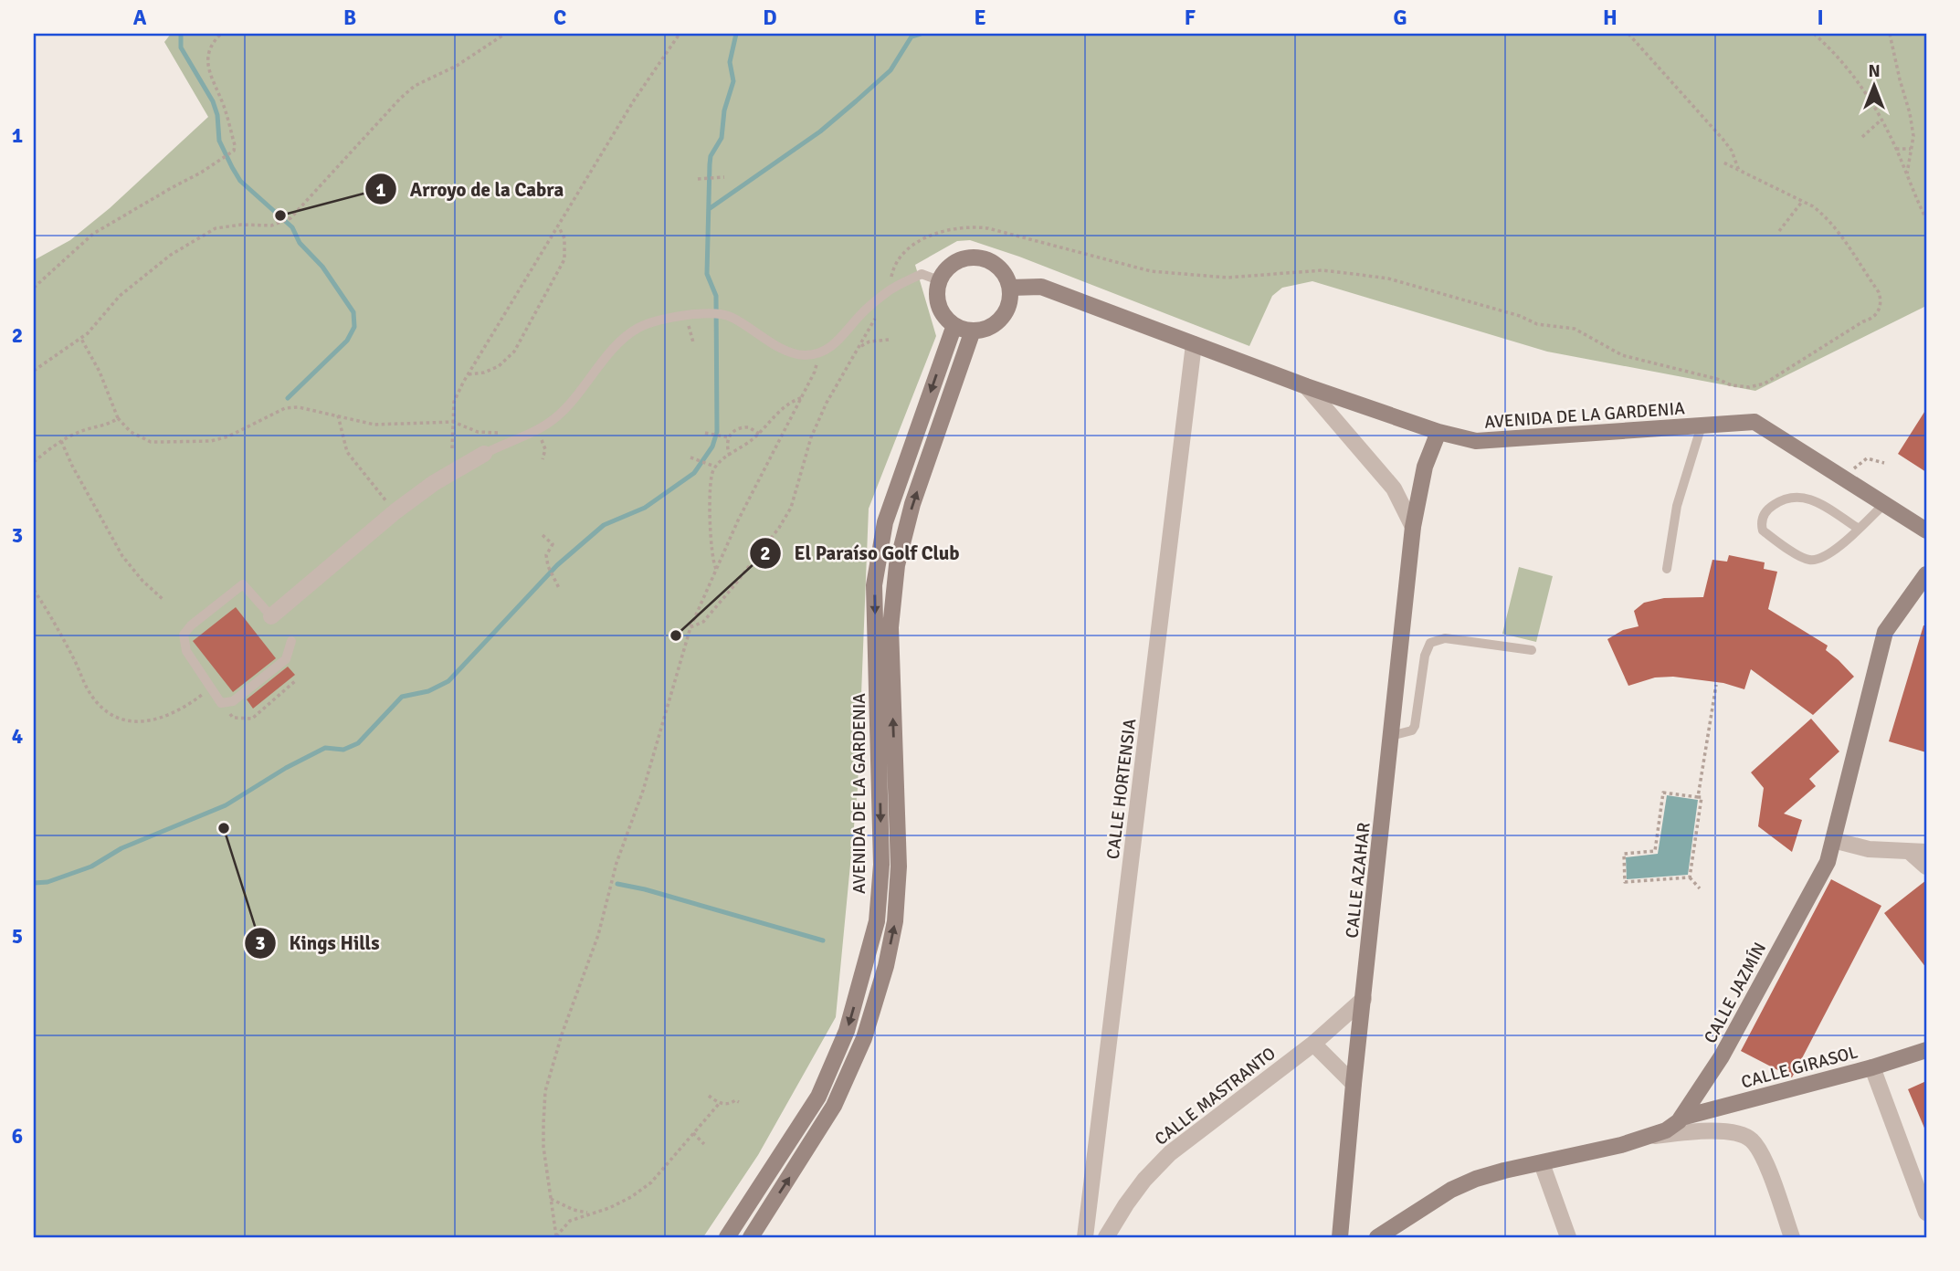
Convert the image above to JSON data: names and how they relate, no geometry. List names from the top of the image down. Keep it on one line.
{"streets":{"street":["AVENIDA DE LA GARDENIA","CALLE HORTENSIA","CALLE AZAHAR","CALLE JAZMÍN","CALLE GIRASOL","CALLE MASTRANTO"]},"crossings":[["AVENIDA DE LA GARDENIA","CALLE HORTENSIA"],["AVENIDA DE LA GARDENIA","CALLE AZAHAR"],["CALLE AZAHAR","CALLE MASTRANTO"],["CALLE JAZMÍN","CALLE GIRASOL"]],"places":["Arroyo de la Cabra","El Paraíso Golf Club","Kings Hills"],"north":"top","grid":{"columns":["A","B","C","D","E","F","G","H","I"],"rows":["1","2","3","4","5","6"]}}
